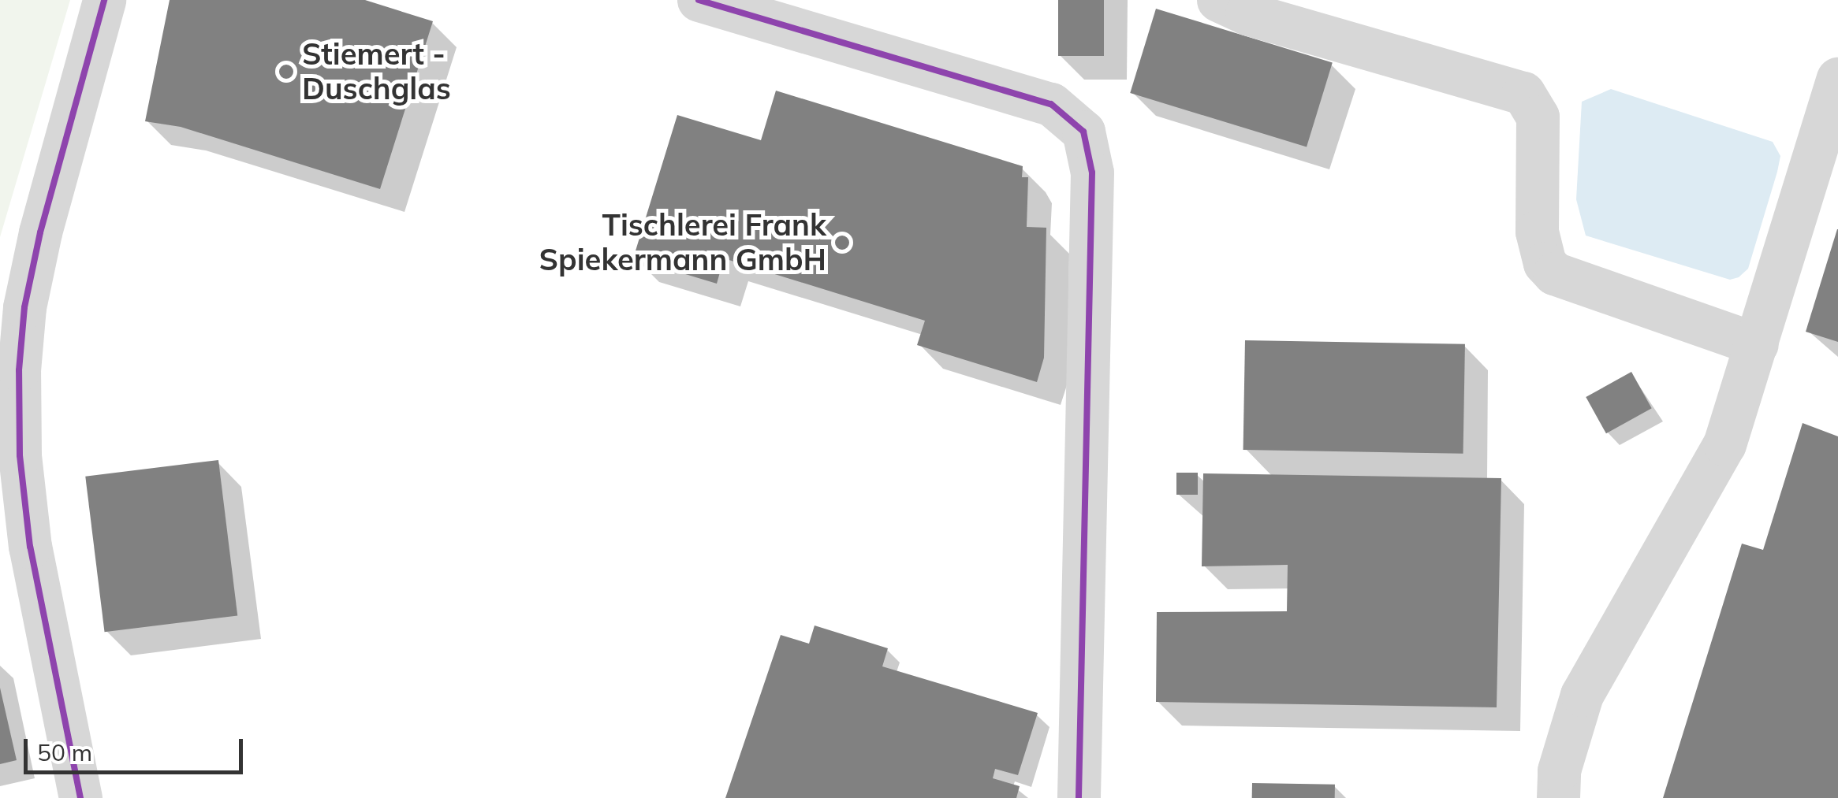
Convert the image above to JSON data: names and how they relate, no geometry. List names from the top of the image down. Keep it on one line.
{"places":["Stiemert - Duschglas","Tischlerei Frank Spiekermann GmbH"],"scale_bar":"50 m"}
